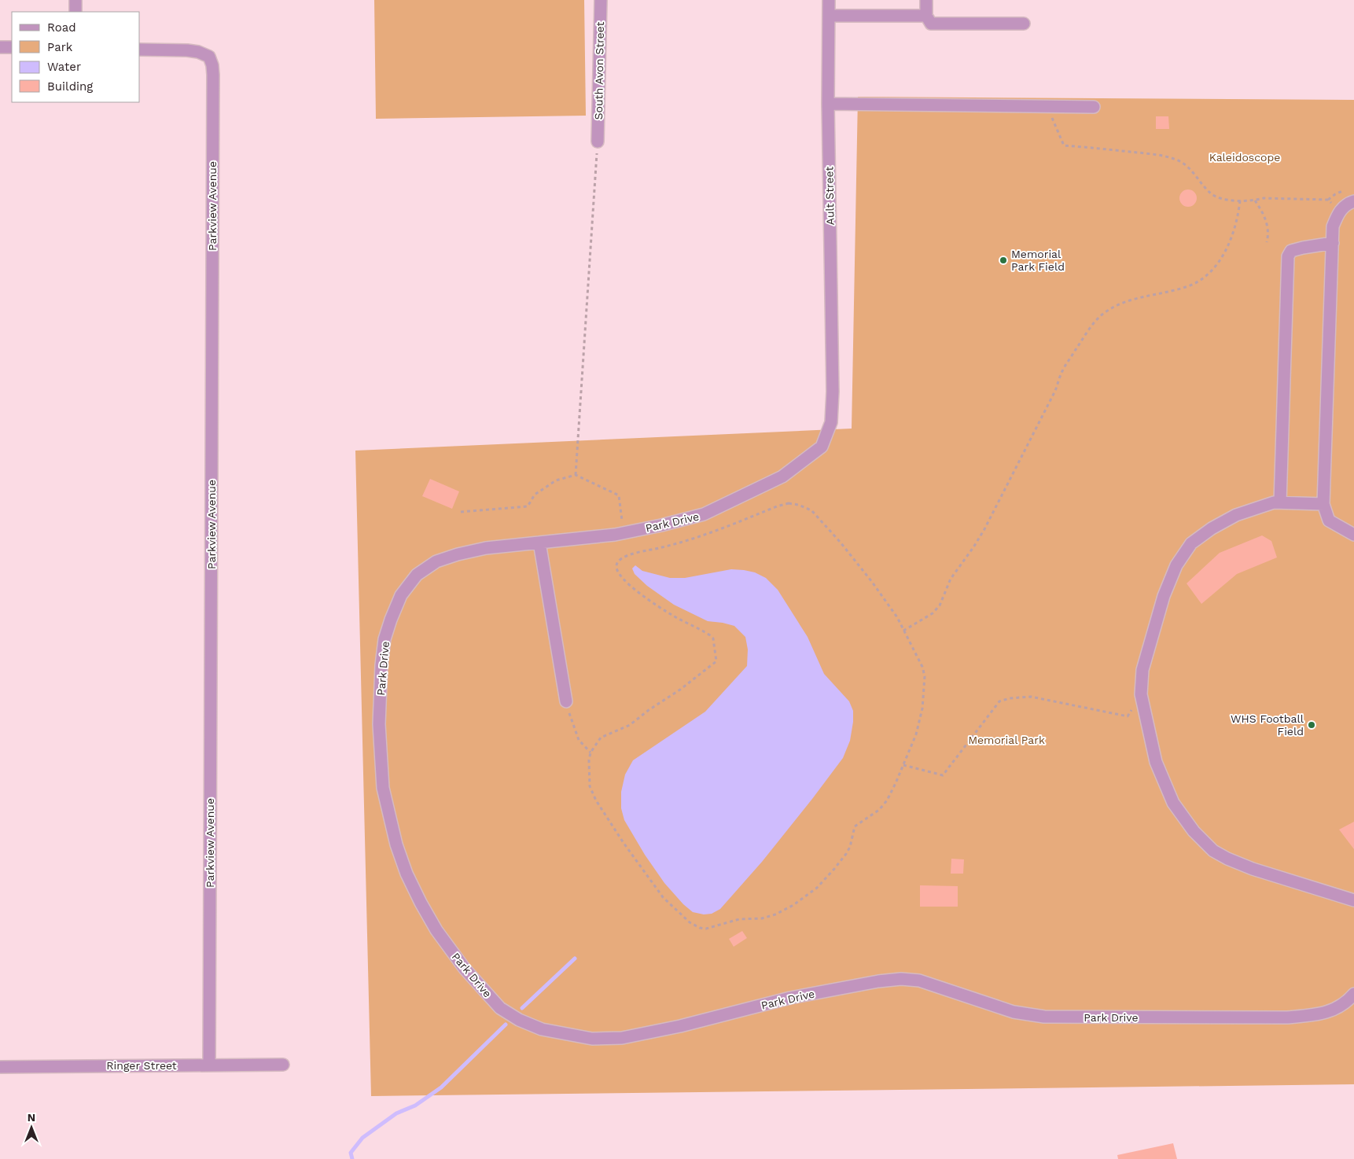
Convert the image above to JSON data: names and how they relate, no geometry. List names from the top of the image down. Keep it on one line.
{"streets":{"street":["South Avon Street","Ault Street","Parkview Avenue","Park Drive","Ringer Street"]},"crossings":[["Ault Street","Park Drive"],["Parkview Avenue","Ringer Street"]],"parks":["Kaleidoscope","Memorial Park"],"places":["Memorial Park Field","WHS Football Field"],"legend":["Road","Park","Water","Building"],"north":"top"}
